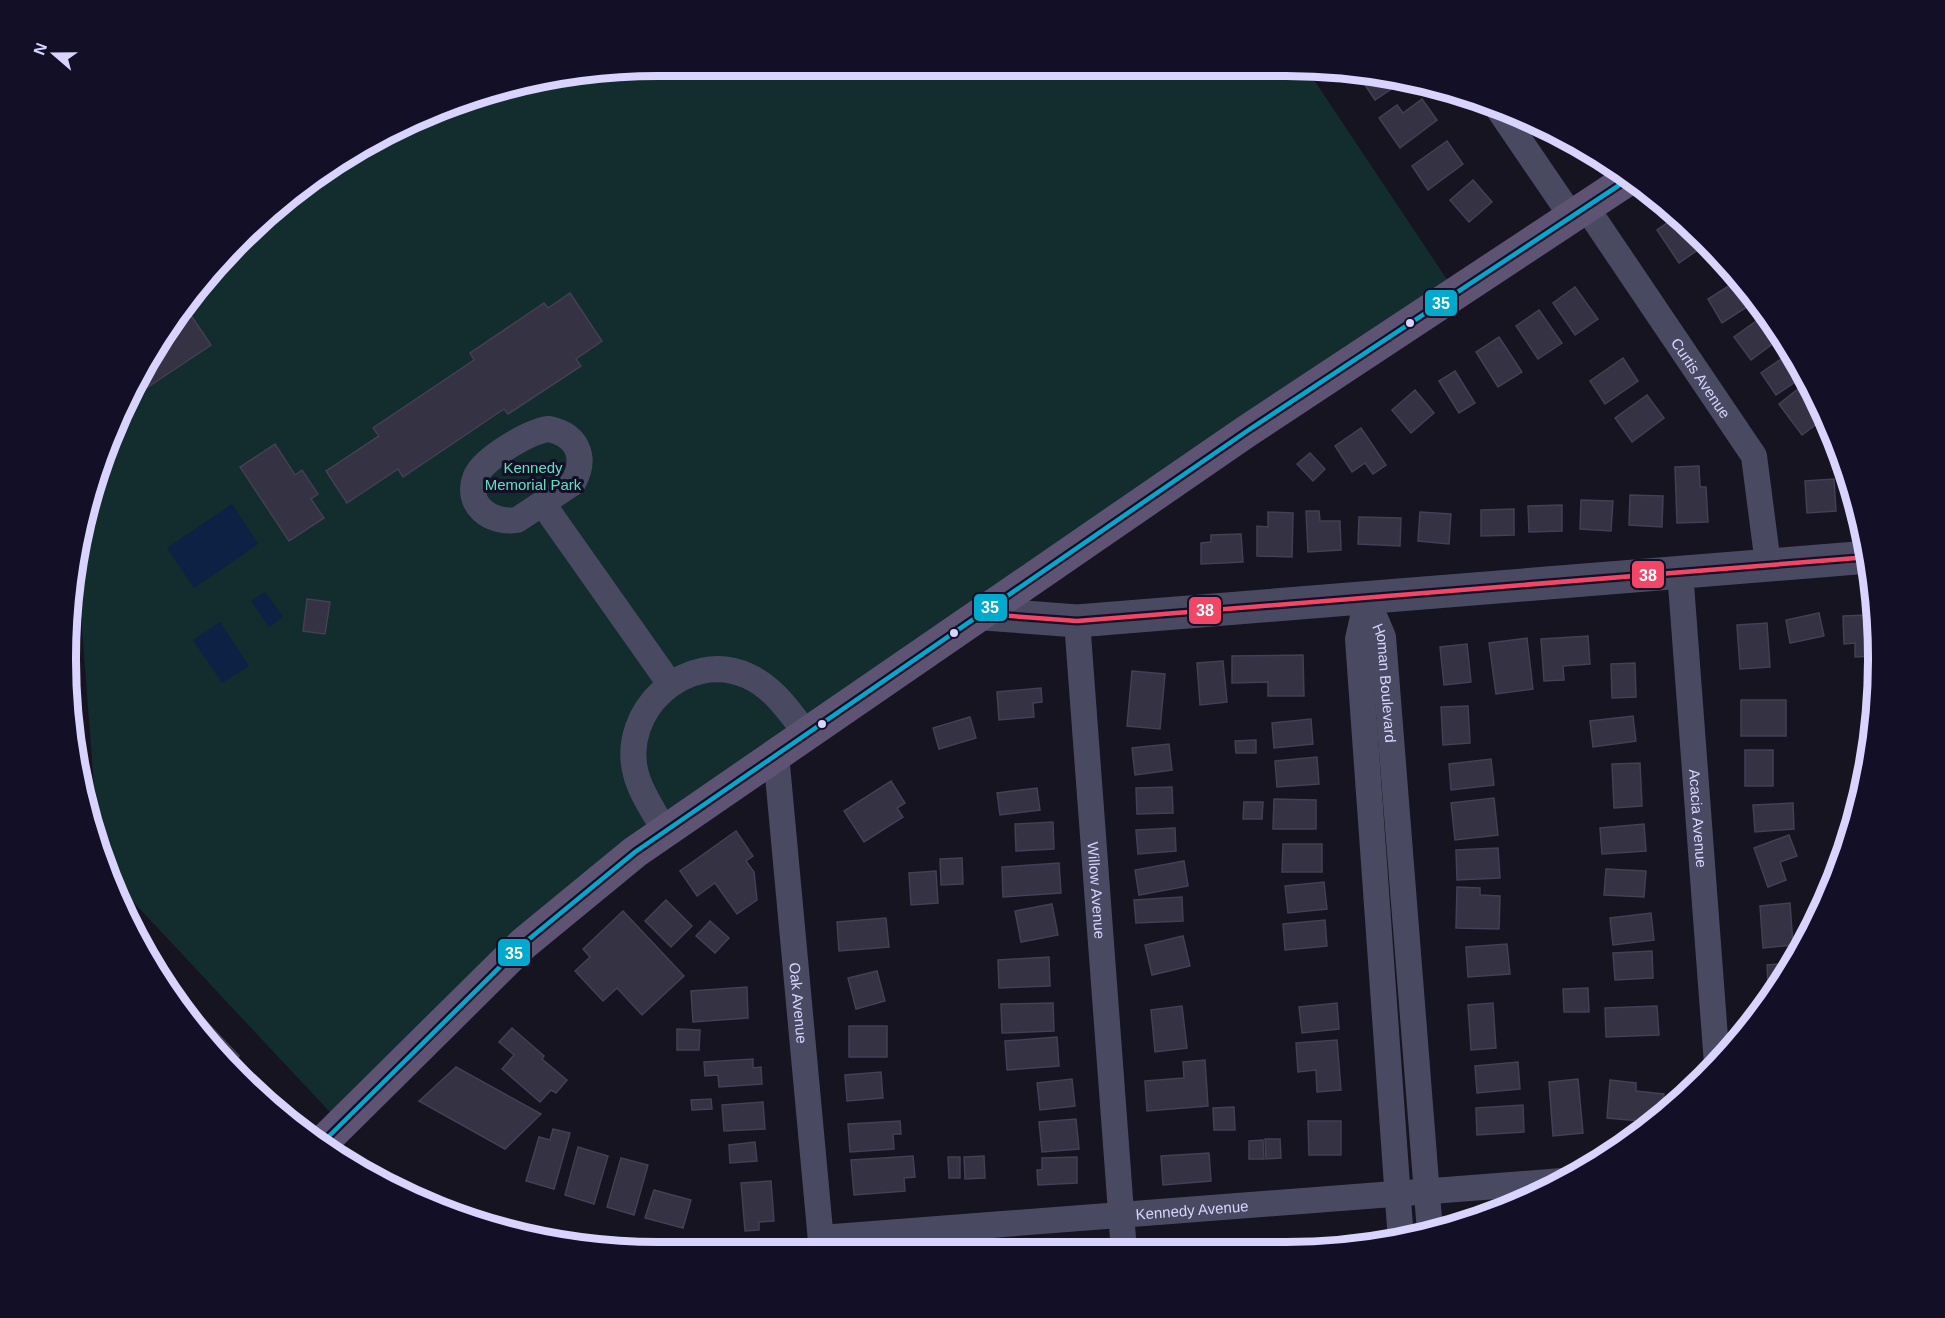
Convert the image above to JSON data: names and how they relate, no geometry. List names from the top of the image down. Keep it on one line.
{"streets":{"street":["Curtis Avenue","Homan Boulevard","Acacia Avenue","Willow Avenue","Oak Avenue","Kennedy Avenue"]},"crossings":[["Homan Boulevard","Kennedy Avenue"],["Willow Avenue","Kennedy Avenue"]],"parks":["Kennedy Memorial Park"],"lines":["transit line 35","transit line 38"],"north":"left"}
